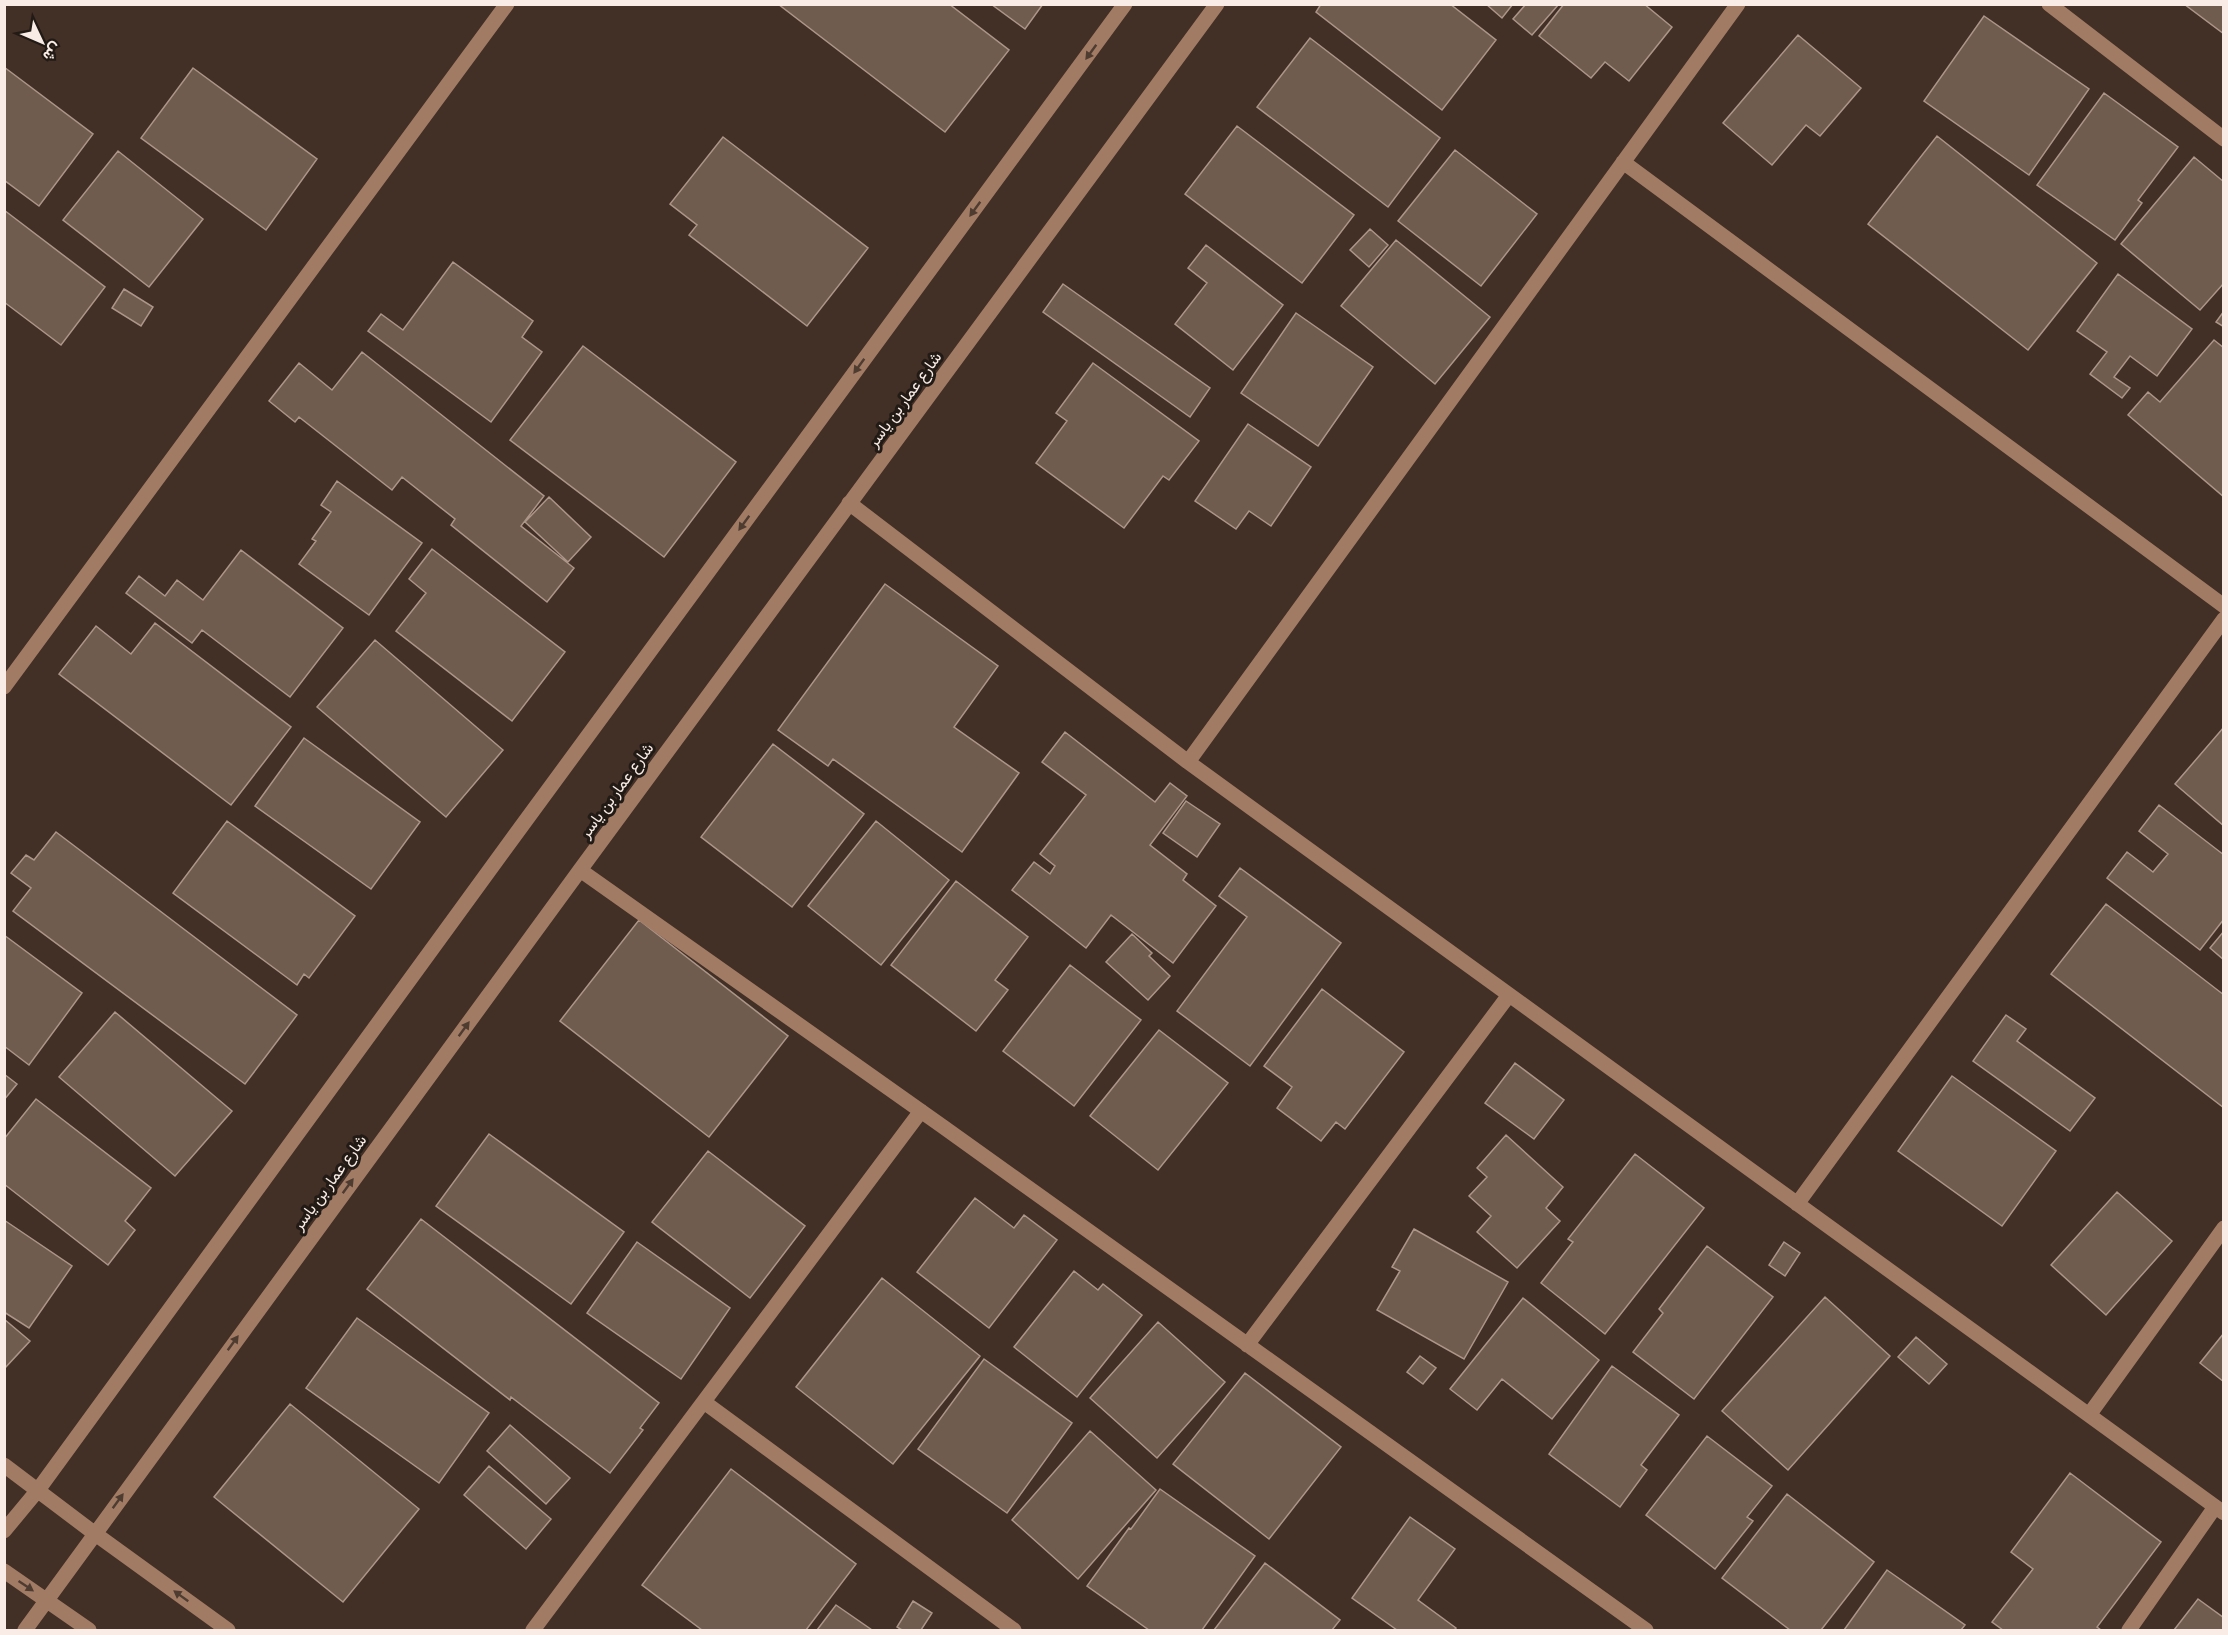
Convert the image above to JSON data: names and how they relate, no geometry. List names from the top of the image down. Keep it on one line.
{"streets":{"street":["شارع عمار بن ياسر"]},"north":"bottom right"}
